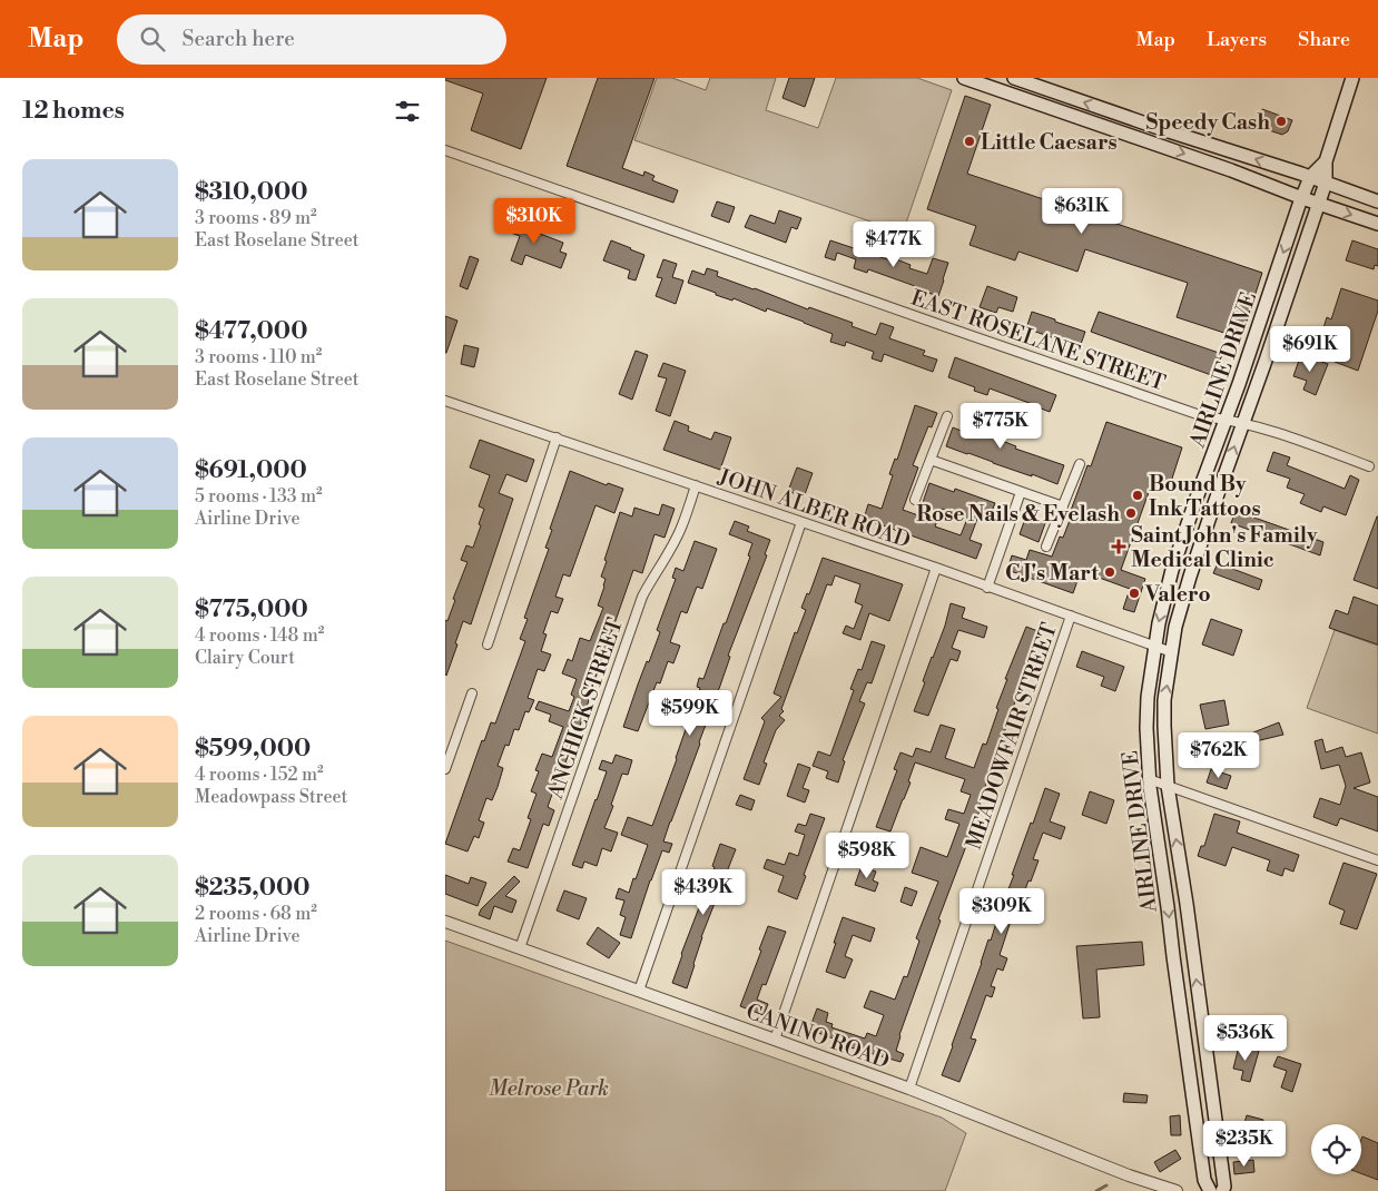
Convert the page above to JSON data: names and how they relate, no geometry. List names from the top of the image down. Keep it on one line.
{"streets":{"main road":["AIRLINE DRIVE"],"street":["EAST ROSELANE STREET","JOHN ALBER ROAD","ANCHICK STREET","MEADOWFAIR STREET","CANINO ROAD"]},"crossings":[["EAST ROSELANE STREET","AIRLINE DRIVE"],["AIRLINE DRIVE","JOHN ALBER ROAD"],["JOHN ALBER ROAD","ANCHICK STREET"],["JOHN ALBER ROAD","MEADOWFAIR STREET"],["ANCHICK STREET","CANINO ROAD"],["MEADOWFAIR STREET","CANINO ROAD"]],"parks":["Melrose Park"],"places":{"other":["Speedy Cash","Little Caesars","Bound By Ink Tattoos","Rose Nails & Eyelash","CJ's Mart","Valero"],"health":["Saint John's Family Medical Clinic"]},"page":{"header":"Map","search":"Search here","nav":["Map","Layers","Share"],"heading":"12 homes","list":[{"name":"$310,000","note":"3 rooms · 89 m² · East Roselane Street"},{"name":"$477,000","note":"3 rooms · 110 m² · East Roselane Street"},{"name":"$691,000","note":"5 rooms · 133 m² · Airline Drive"},{"name":"$775,000","note":"4 rooms · 148 m² · Clairy Court"},{"name":"$599,000","note":"4 rooms · 152 m² · Meadowpass Street"},{"name":"$235,000","note":"2 rooms · 68 m² · Airline Drive"}],"price":["$631K","$310K","$477K","$691K","$775K","$599K","$762K","$598K","$439K","$309K","$536K","$235K"]}}
